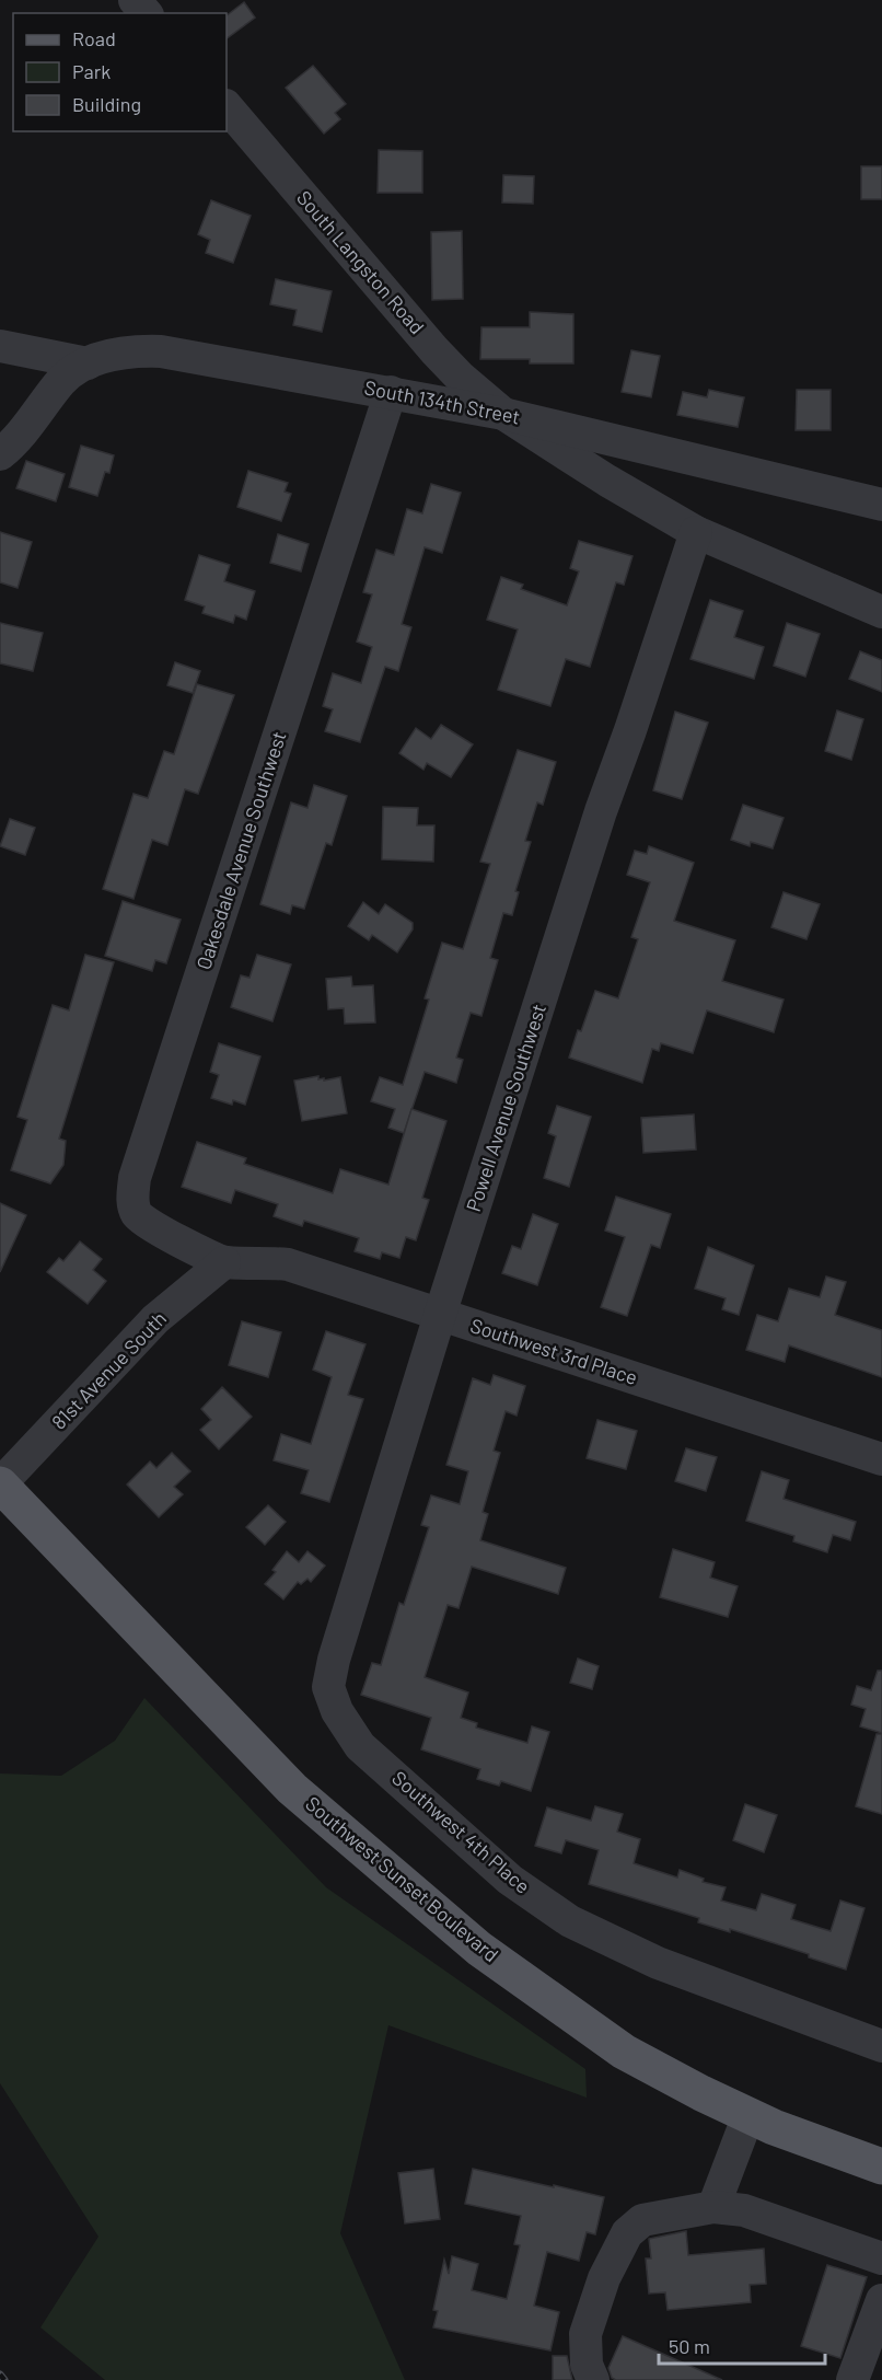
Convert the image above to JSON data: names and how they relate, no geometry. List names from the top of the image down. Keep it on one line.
{"streets":{"main road":["Southwest Sunset Boulevard"],"street":["South Langston Road","South 134th Street","Oakesdale Avenue Southwest","Powell Avenue Southwest","Southwest 3rd Place","81st Avenue South","Southwest 4th Place"]},"crossings":[["South Langston Road","South 134th Street"],["South 134th Street","Oakesdale Avenue Southwest"],["Oakesdale Avenue Southwest","Southwest 3rd Place"],["Oakesdale Avenue Southwest","81st Avenue South"],["Powell Avenue Southwest","Southwest 3rd Place"],["Powell Avenue Southwest","Southwest 4th Place"],["Southwest 3rd Place","81st Avenue South"],["81st Avenue South","Southwest Sunset Boulevard"]],"legend":["Road","Park","Building"],"scale_bar":"50 m"}
